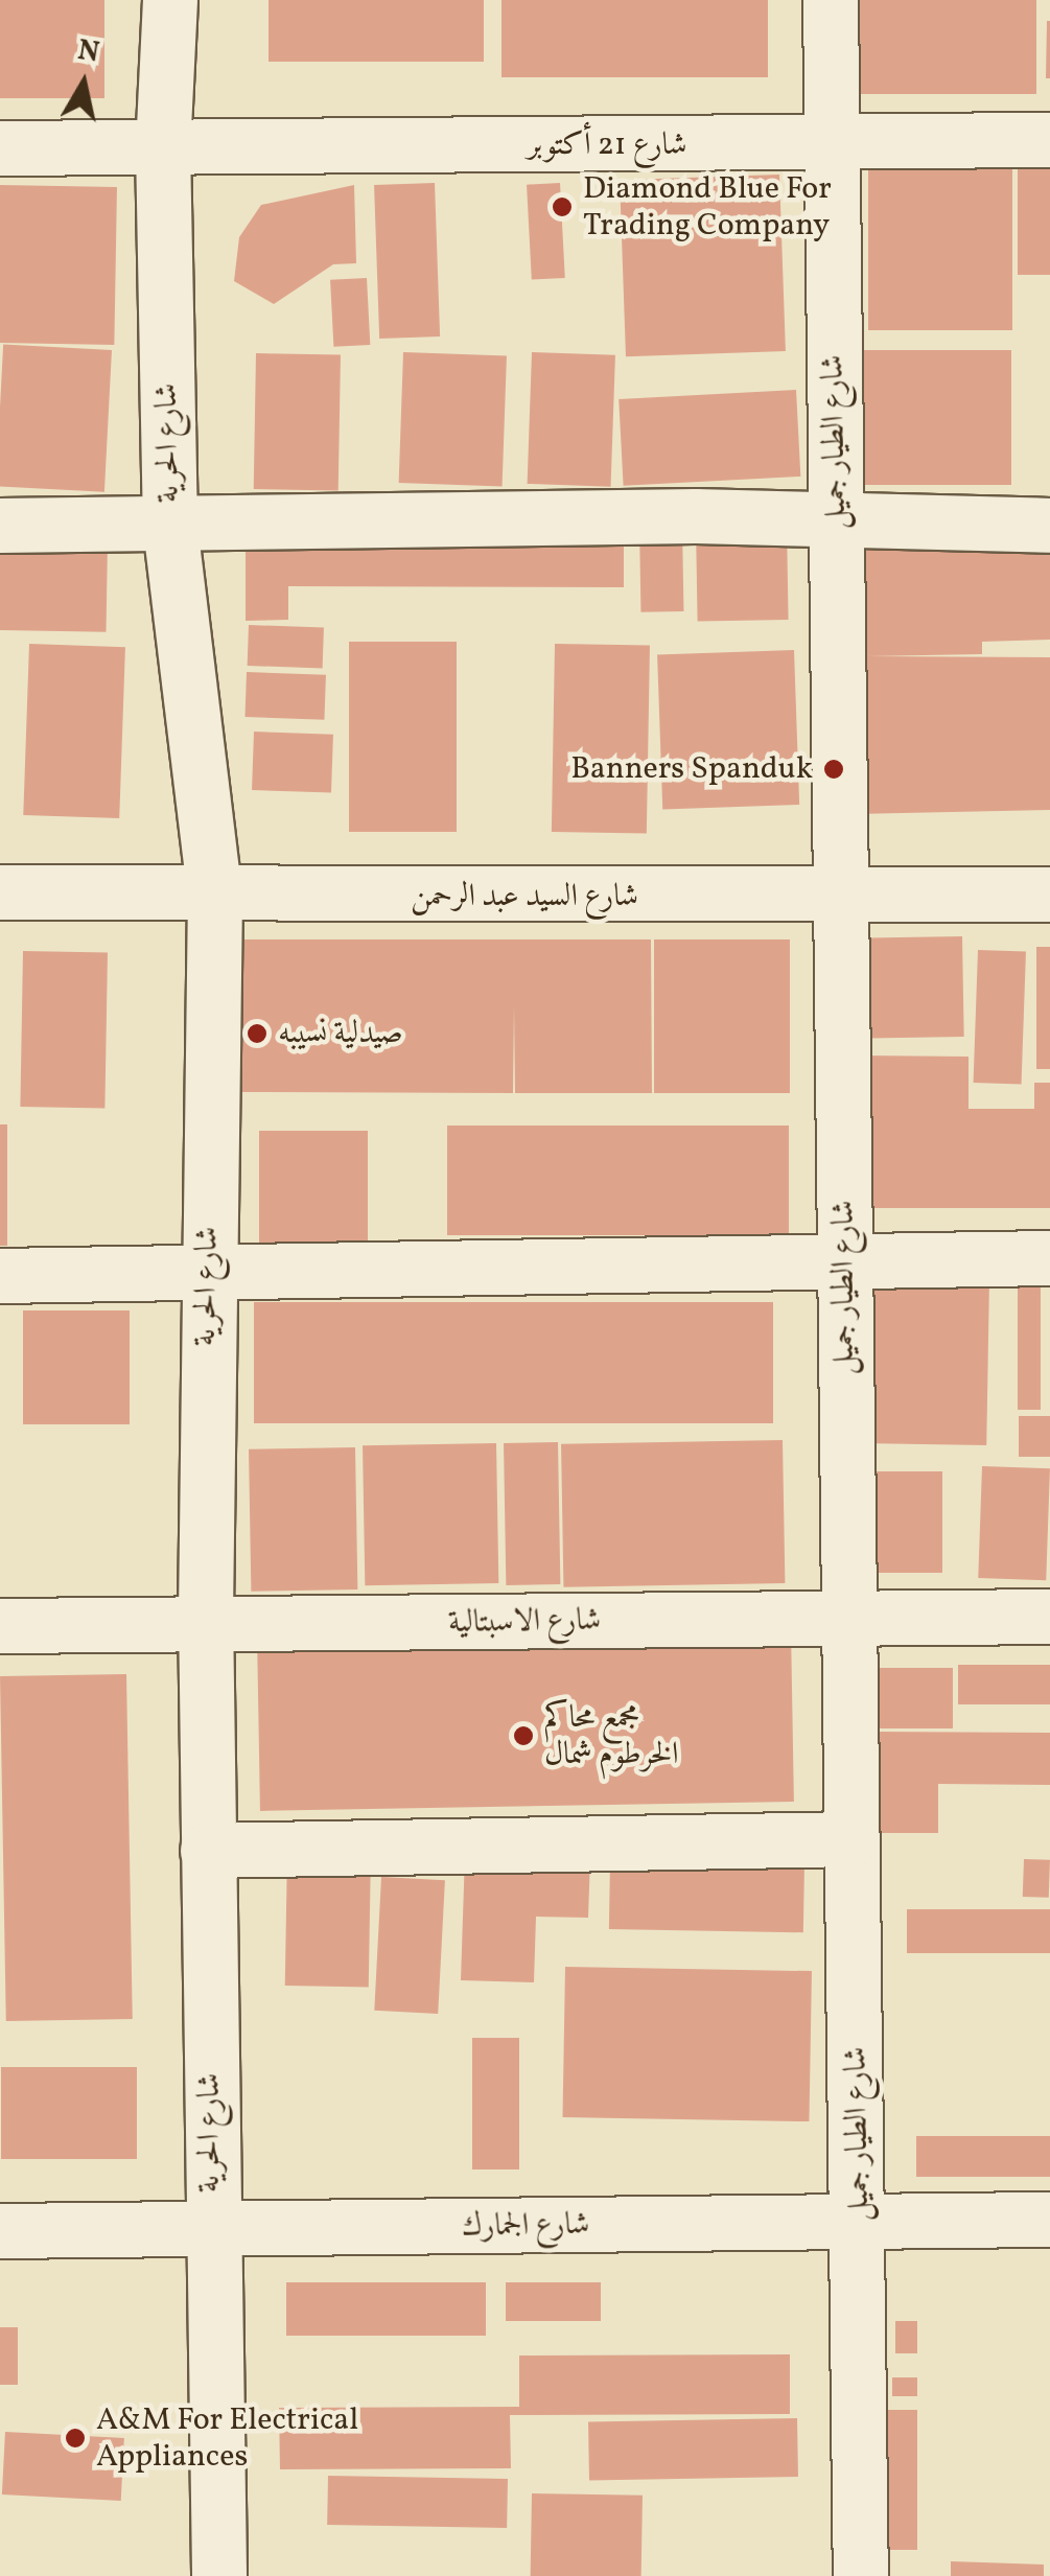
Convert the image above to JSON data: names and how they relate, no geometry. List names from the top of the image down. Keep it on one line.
{"streets":{"street":["شارع 21 أكتوبر","شارع الطيار جميل","شارع الحرية","شارع السيد عبد الرحمن","شارع الاسبتالية","شارع الجمارك"]},"crossings":[["شارع 21 أكتوبر","شارع الطيار جميل"],["شارع 21 أكتوبر","شارع الحرية"],["شارع الطيار جميل","شارع السيد عبد الرحمن"],["شارع الطيار جميل","شارع الاسبتالية"],["شارع الطيار جميل","شارع الجمارك"],["شارع الحرية","شارع السيد عبد الرحمن"],["شارع الحرية","شارع الاسبتالية"],["شارع الحرية","شارع الجمارك"]],"places":["Diamond Blue For Trading Company","Banners Spanduk","صيدلية نسيبه","مجمع محاكم الخرطوم شمال","A&M For Electrical Appliances"],"north":"top"}
